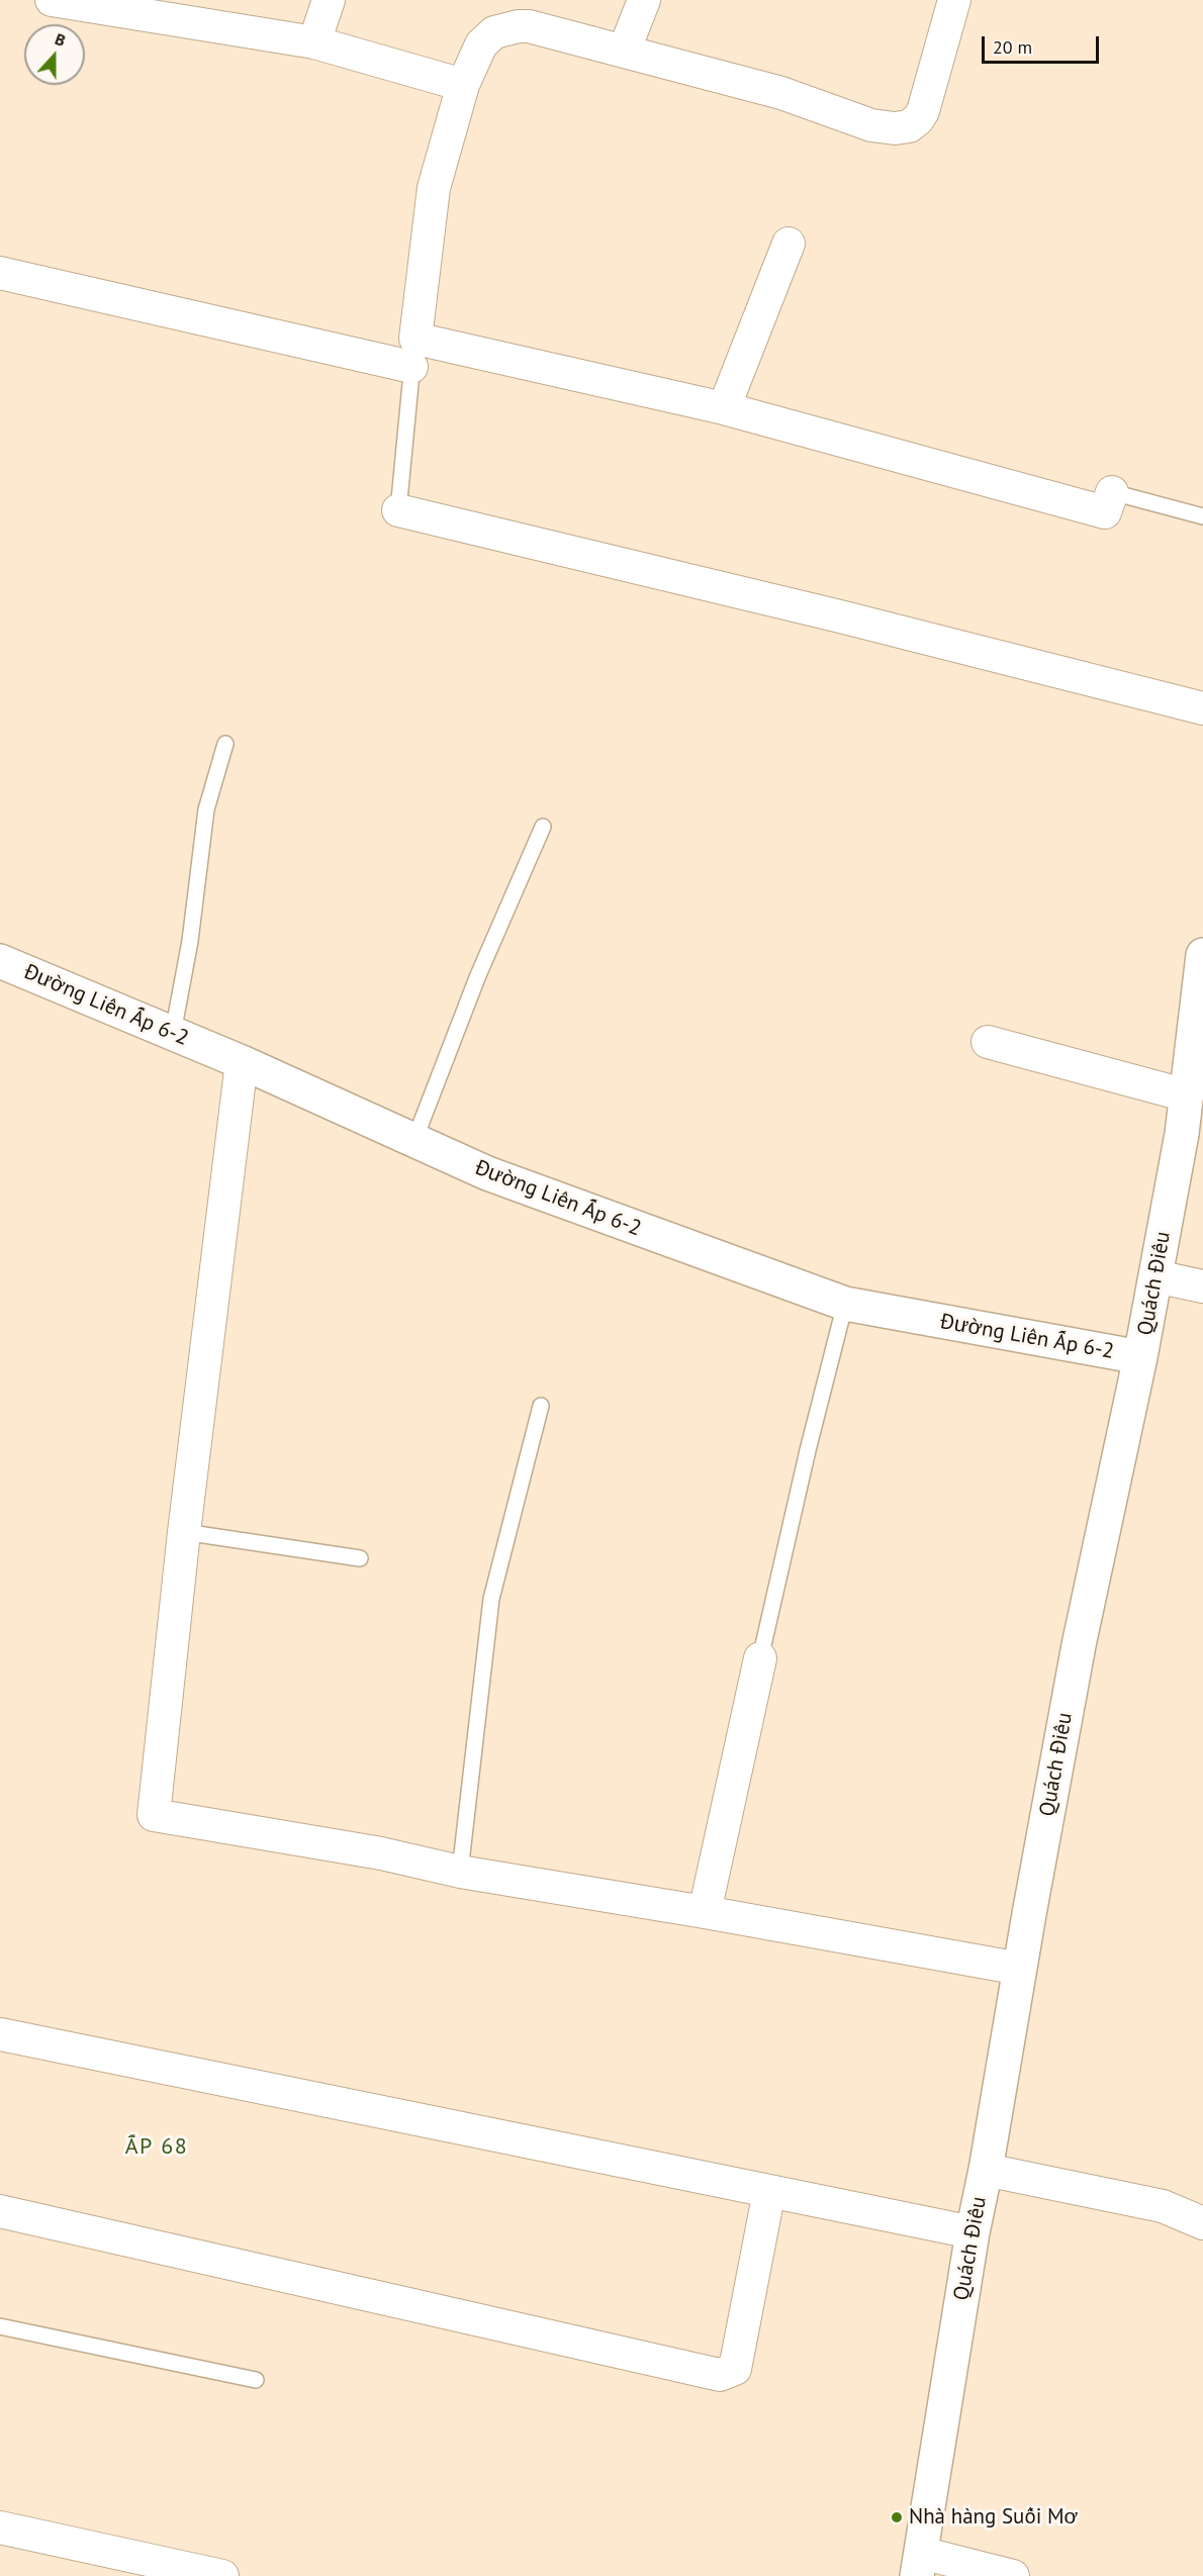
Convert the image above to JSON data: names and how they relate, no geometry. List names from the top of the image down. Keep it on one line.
{"streets":{"main road":["Đường Liên Ấp 6-2","Quách Điêu"]},"crossings":[["Đường Liên Ấp 6-2","Quách Điêu"]],"districts":["ẤP 68"],"places":["Nhà hàng Suối Mơ"],"scale_bar":"20 m","north":"top"}
